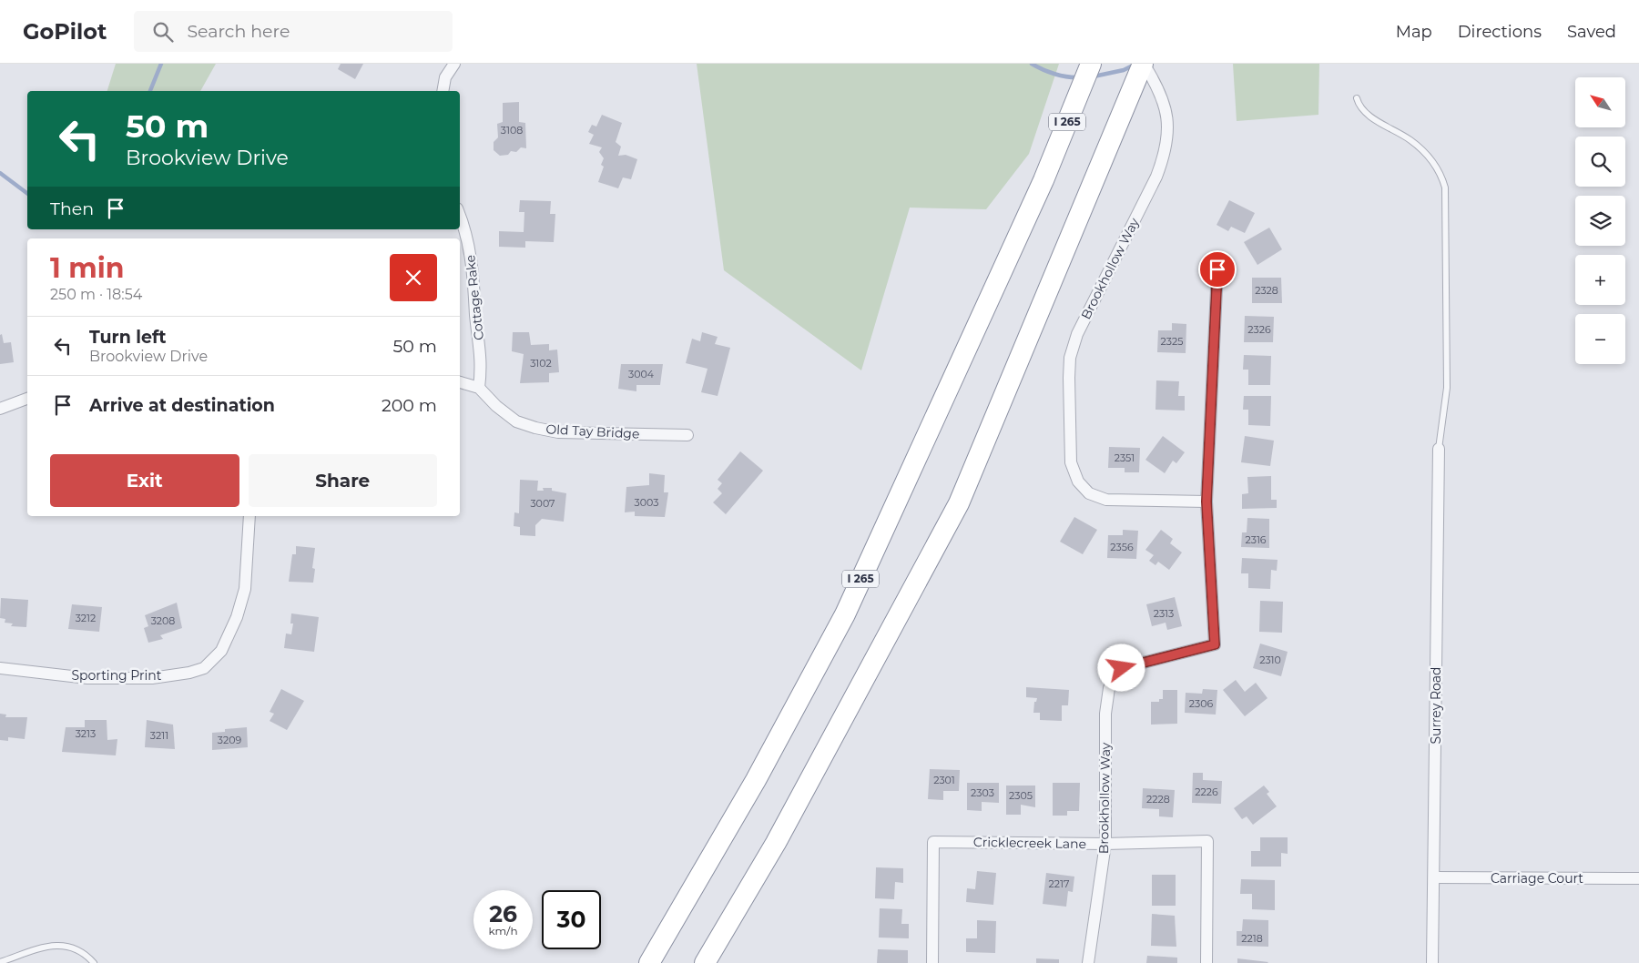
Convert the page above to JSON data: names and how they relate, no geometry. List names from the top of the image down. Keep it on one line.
{"streets":{"highway":["I 265"],"street":["Brookhollow Way","Cottage Rake","Old Tay Bridge","Sporting Print","Surrey Road","Cricklecreek Lane","Carriage Court"]},"crossings":[["Brookhollow Way","Cricklecreek Lane"],["Cottage Rake","Old Tay Bridge"],["Surrey Road","Carriage Court"]],"house_numbers":["3108","2328","2326","2325","3102","3004","2351","3003","3007","2316","2356","2313","3212","3208","2310","2306","3213","3211","3209","2301","2226","2303","2305","2228","2217","2218"],"north":"top left","page":{"header":"GoPilot","search":"Search here","nav":["Map","Directions","Saved"],"map_buttons":["+","−"],"turn":["50 m","Brookview Drive"],"then":"Then","heading":["1 min","250 m · 18:54"],"list":[{"name":"Turn left","note":"Brookview Drive","value":"50 m"},{"name":"Arrive at destination","value":"200 m"}],"buttons":["Exit","Share"],"speed":"26 km/h","limit":"30"}}
